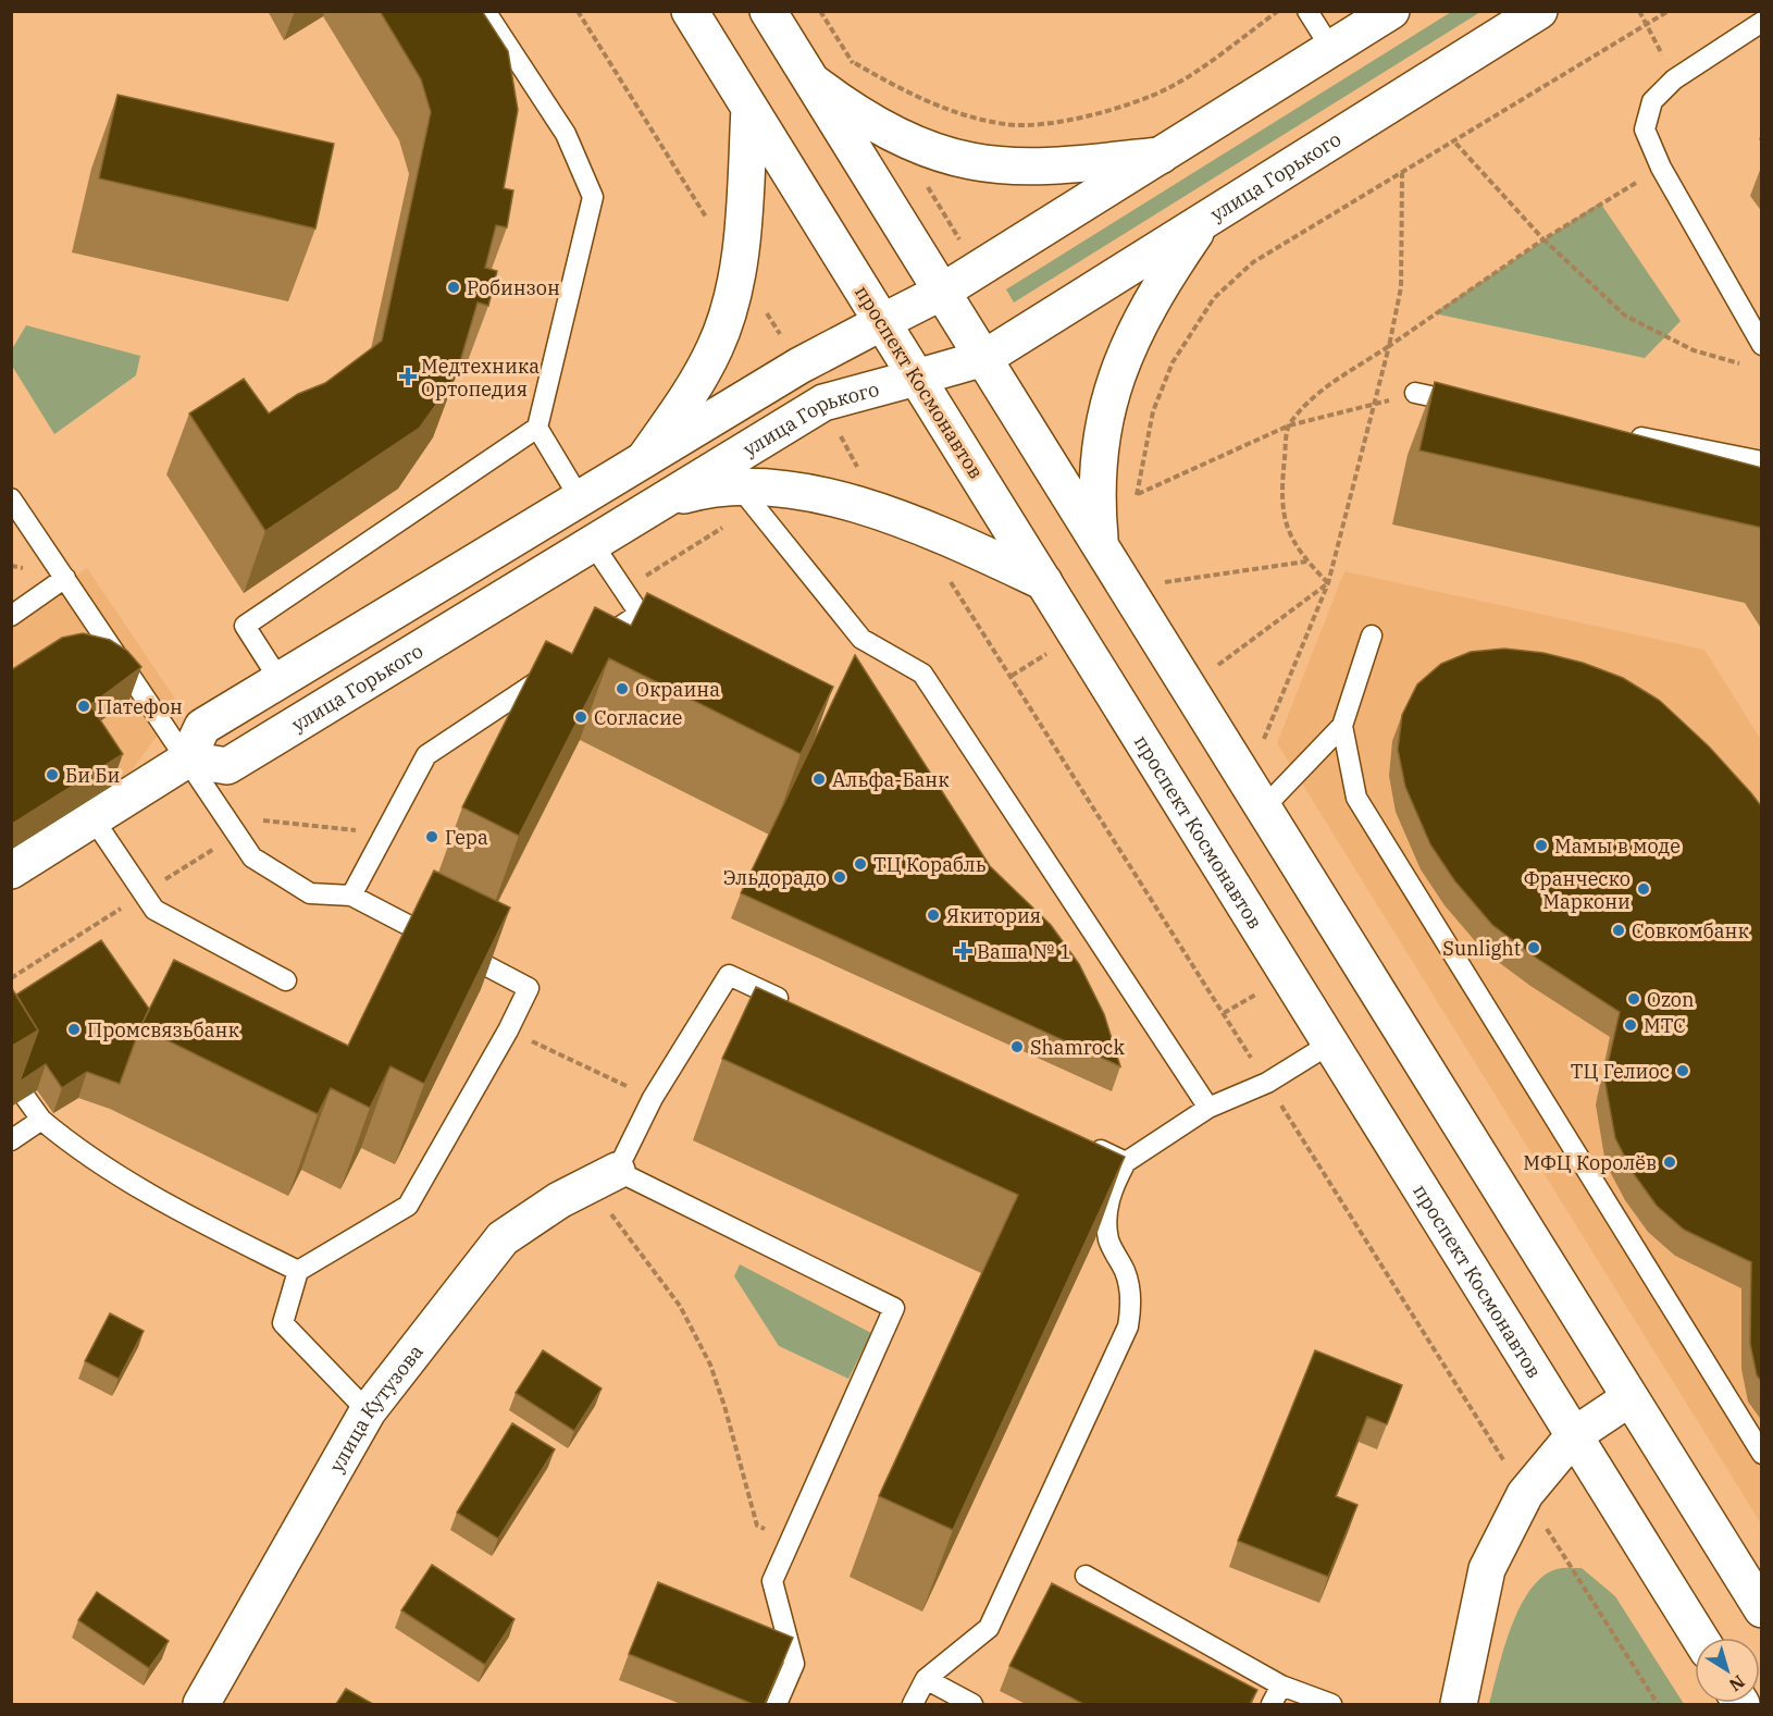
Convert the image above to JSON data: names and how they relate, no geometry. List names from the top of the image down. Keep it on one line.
{"streets":{"main road":["улица Горького","проспект Космонавтов","улица Кутузова"]},"crossings":[["улица Горького","проспект Космонавтов"]],"places":{"other":["Робинзон","Окраина","Патефон","Согласие","Би Би","Альфа-Банк","Гера","Мамы в моде","ТЦ Корабль","Эльдорадо","Франческо Маркони","Якитория","Совкомбанк","Sunlight","Ozon","МТС","Промсвязьбанк","Shamrock","ТЦ Гелиос","МФЦ Королёв"],"health":["Медтехника Ортопедия","Ваша № 1"]},"north":"bottom right"}
